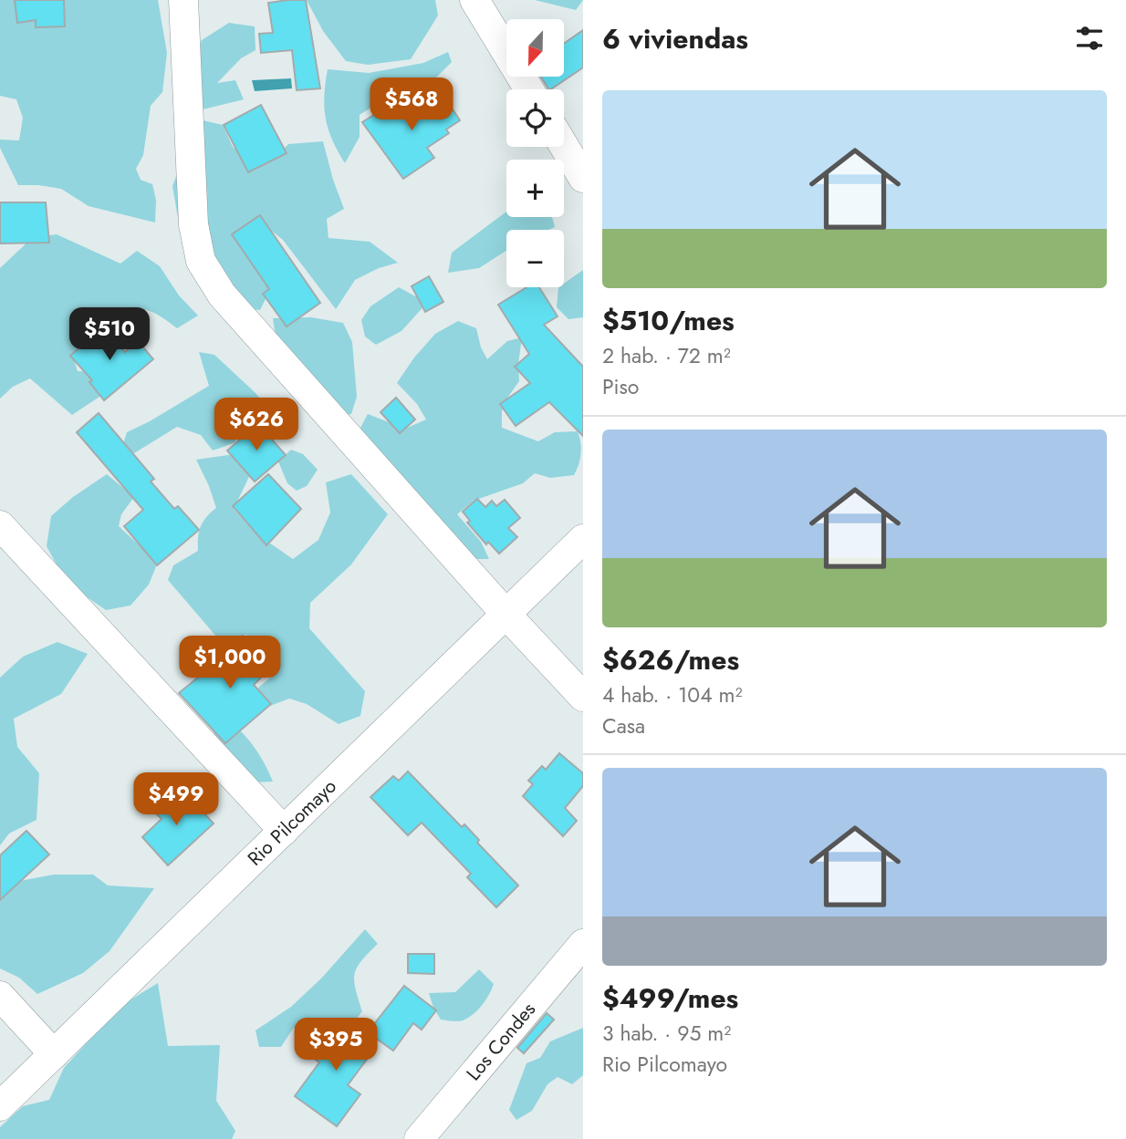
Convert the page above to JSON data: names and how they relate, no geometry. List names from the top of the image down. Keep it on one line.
{"streets":{"street":["Rio Pilcomayo","Los Condes"]},"north":"bottom","page":{"heading":"6 viviendas","map_buttons":["+","−"],"list":[{"name":"$510/mes","note":"2 hab. · 72 m² · Piso"},{"name":"$626/mes","note":"4 hab. · 104 m² · Casa"},{"name":"$499/mes","note":"3 hab. · 95 m² · Rio Pilcomayo"}],"price":["$568","$510","$626","$1,000","$499","$395"]}}
